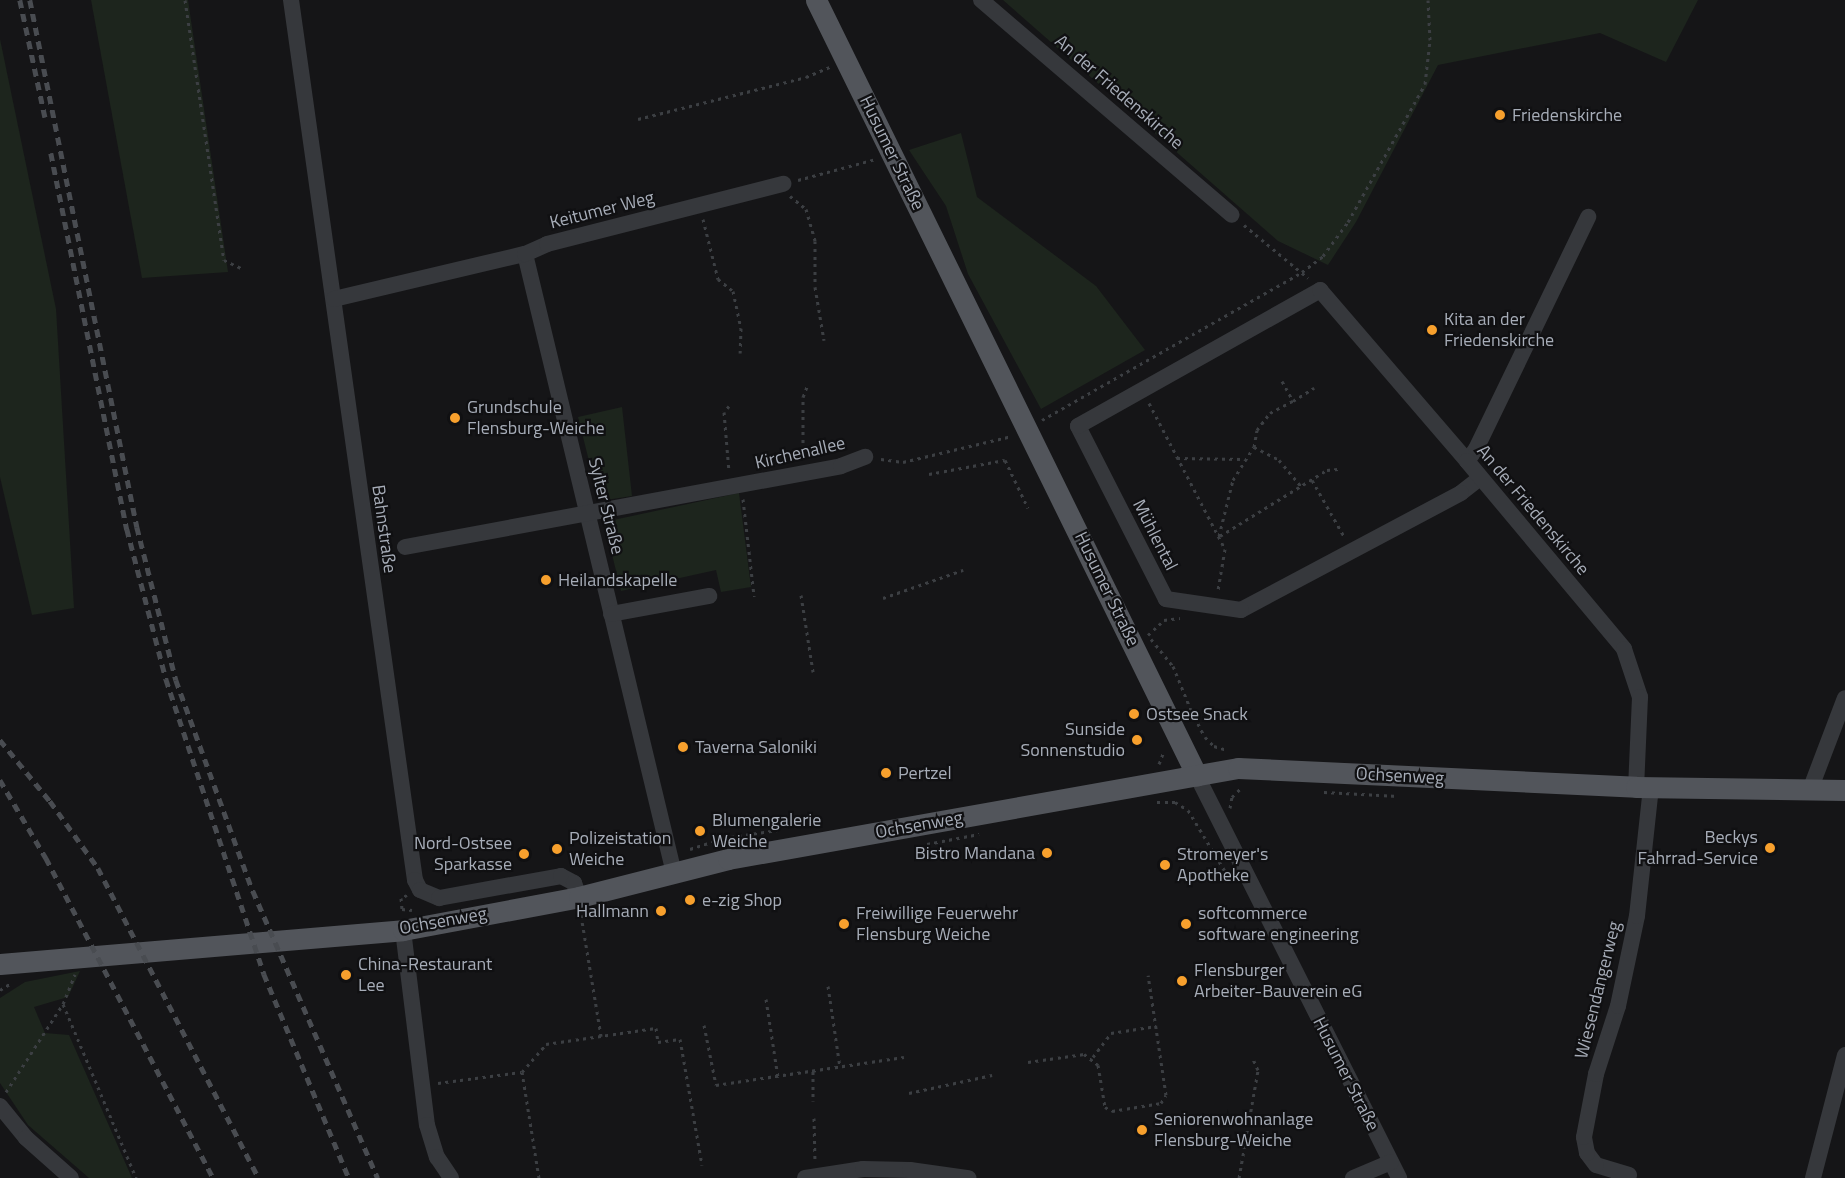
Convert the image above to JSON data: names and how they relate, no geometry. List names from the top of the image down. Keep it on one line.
{"streets":{"main road":["Husumer Straße","Ochsenweg"],"street":["An der Friedenskirche","Keitumer Weg","Kirchenallee","Sylter Straße","Bahnstraße","Mühlental","Wiesendangerweg"]},"crossings":[["An der Friedenskirche","Mühlental"],["An der Friedenskirche","Ochsenweg"],["An der Friedenskirche","Wiesendangerweg"],["Husumer Straße","Kirchenallee"],["Husumer Straße","Ochsenweg"],["Keitumer Weg","Sylter Straße"],["Keitumer Weg","Bahnstraße"],["Kirchenallee","Sylter Straße"],["Sylter Straße","Ochsenweg"],["Bahnstraße","Ochsenweg"],["Ochsenweg","Wiesendangerweg"]],"places":["Friedenskirche","Kita an der Friedenskirche","Grundschule Flensburg-Weiche","Heilandskapelle","Ostsee Snack","Sunside Sonnenstudio","Taverna Saloniki","Pertzel","Blumengalerie Weiche","Beckys Fahrrad-Service","Polizeistation Weiche","Bistro Mandana","Nord-Ostsee Sparkasse","Stromeyer's Apotheke","e-zig Shop","Hallmann","Freiwillige Feuerwehr Flensburg Weiche","softcommerce software engineering","China-Restaurant Lee","Flensburger Arbeiter-Bauverein eG","Seniorenwohnanlage Flensburg-Weiche"]}
